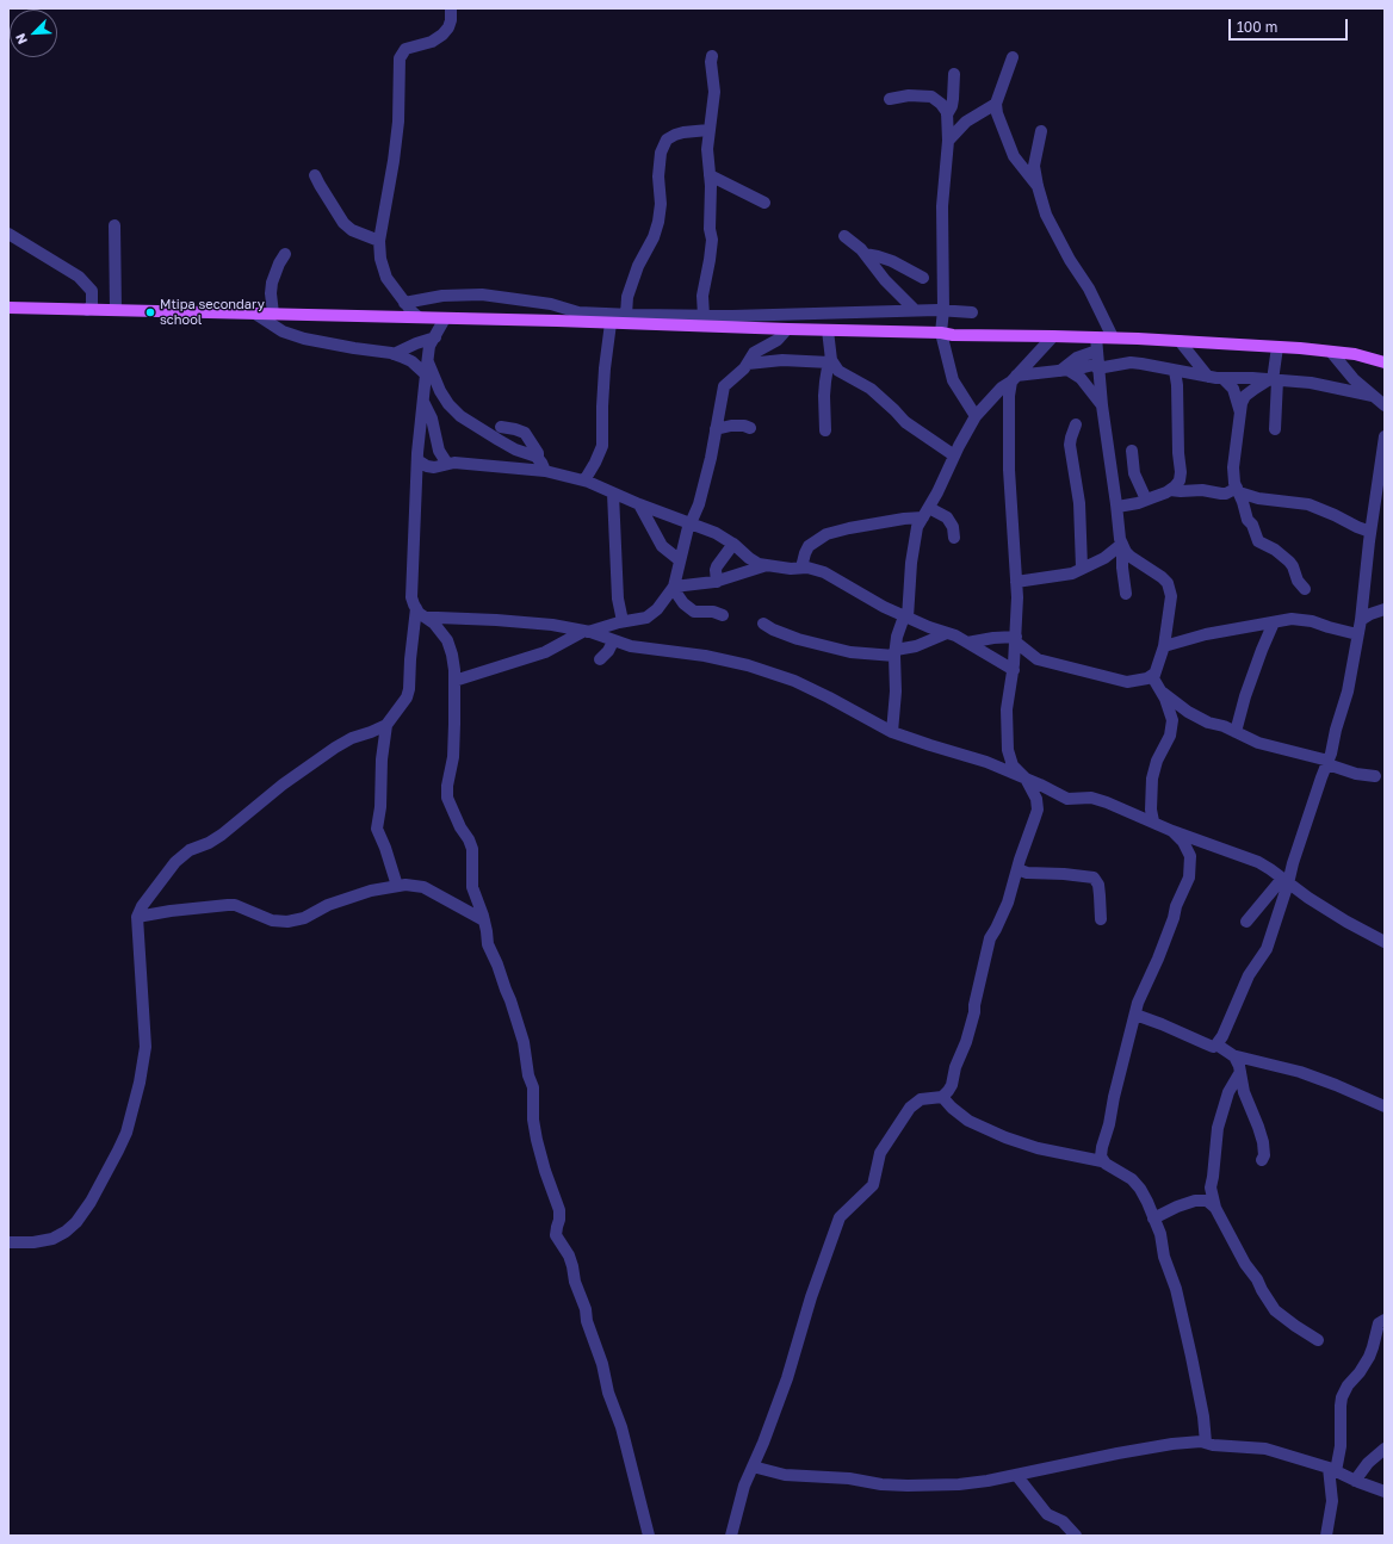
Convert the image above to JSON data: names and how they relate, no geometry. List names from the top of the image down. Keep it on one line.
{"places":["Mtipa secondary school"],"scale_bar":"100 m","north":"bottom left"}
